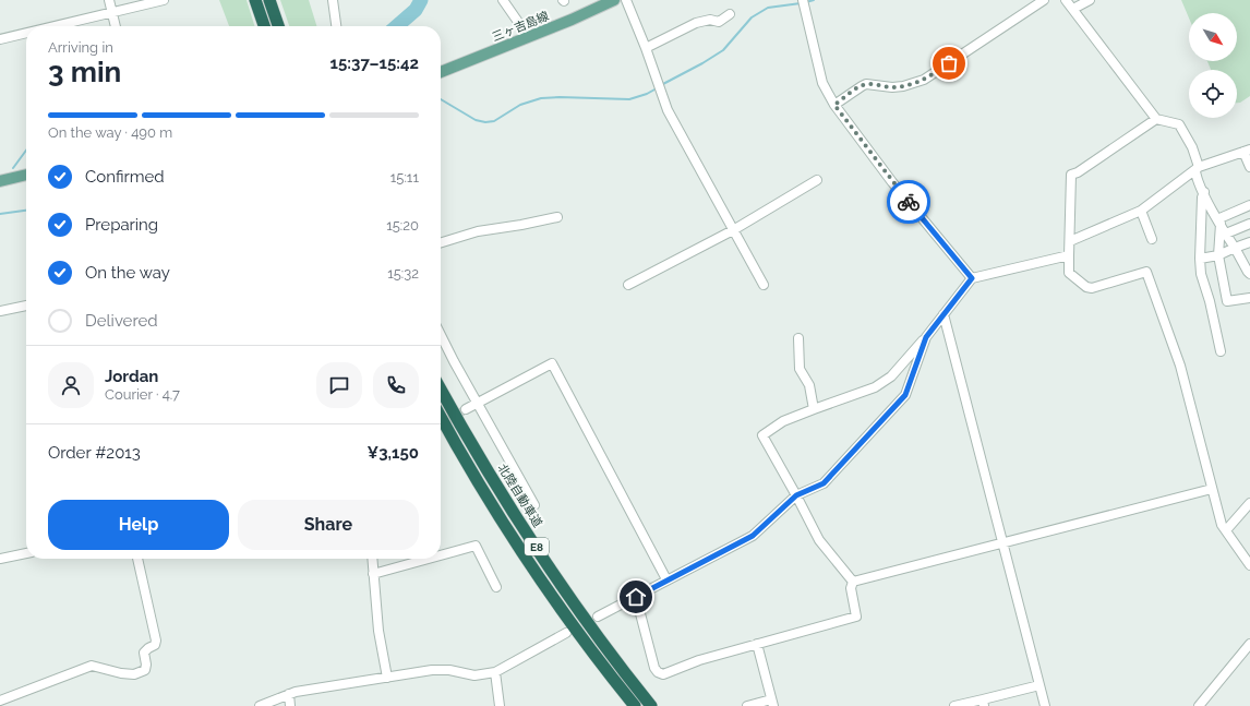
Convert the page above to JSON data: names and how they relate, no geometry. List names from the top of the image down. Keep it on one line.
{"streets":{"highway":["北陸自動車道","E8"],"main road":["三ヶ吉島線"]},"north":"bottom right","page":{"heading":["3 min","Arriving in","15:37–15:42"],"panel":["Jordan","Courier · 4.7","Order #2013","¥3,150"],"bar":"On the way · 490 m","list":[["Confirmed","15:11"],["Preparing","15:20"],["On the way","15:32"],"Delivered"],"buttons":["Help","Share"]}}
